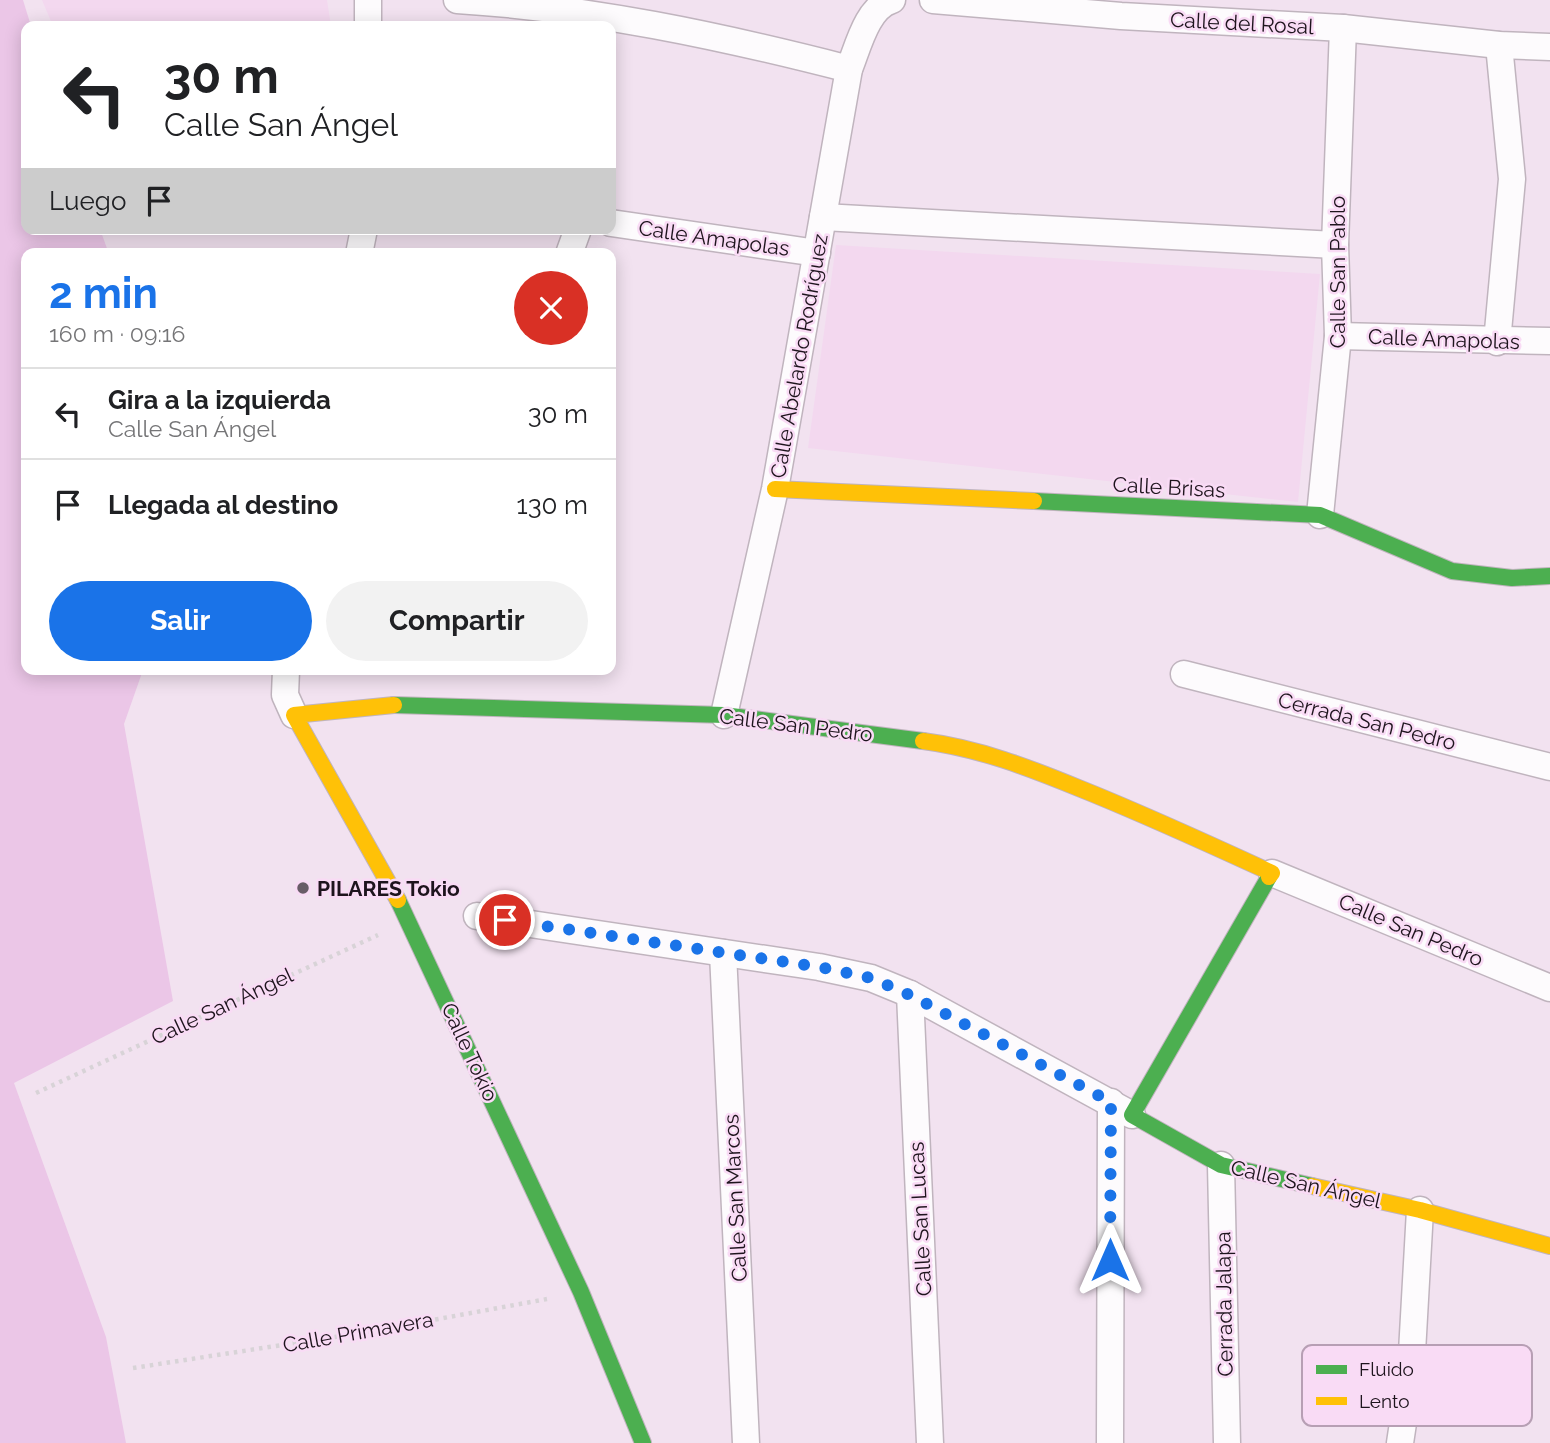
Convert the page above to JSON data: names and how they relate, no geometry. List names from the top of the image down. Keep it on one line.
{"streets":{"street":["Calle del Rosal","Calle Amapolas","Calle San Pablo","Calle Abelardo Rodríguez","Calle Brisas","Cerrada San Pedro","Calle San Pedro","Calle San Ángel","Calle Tokio","Calle San Marcos","Calle San Lucas","Cerrada Jalapa"],"path":["Calle Primavera"]},"crossings":[["Calle del Rosal","Calle San Pablo"],["Calle Amapolas","Calle San Pablo"],["Calle Amapolas","Calle Abelardo Rodríguez"],["Calle San Pablo","Calle Brisas"],["Calle Abelardo Rodríguez","Calle Brisas"],["Calle Abelardo Rodríguez","Calle San Pedro"],["Calle San Pedro","Calle Tokio"],["Calle San Ángel","Calle Tokio"],["Calle San Ángel","Calle San Marcos"],["Calle San Ángel","Calle San Lucas"],["Calle San Ángel","Cerrada Jalapa"],["Calle Tokio","Calle Primavera"]],"places":["PILARES Tokio"],"legend":["Fluido","Lento"],"page":{"turn":["30 m","Calle San Ángel"],"then":"Luego","heading":["2 min","160 m · 09:16"],"list":[{"name":"Gira a la izquierda","note":"Calle San Ángel","value":"30 m"},{"name":"Llegada al destino","value":"130 m"}],"buttons":["Salir","Compartir"]}}
